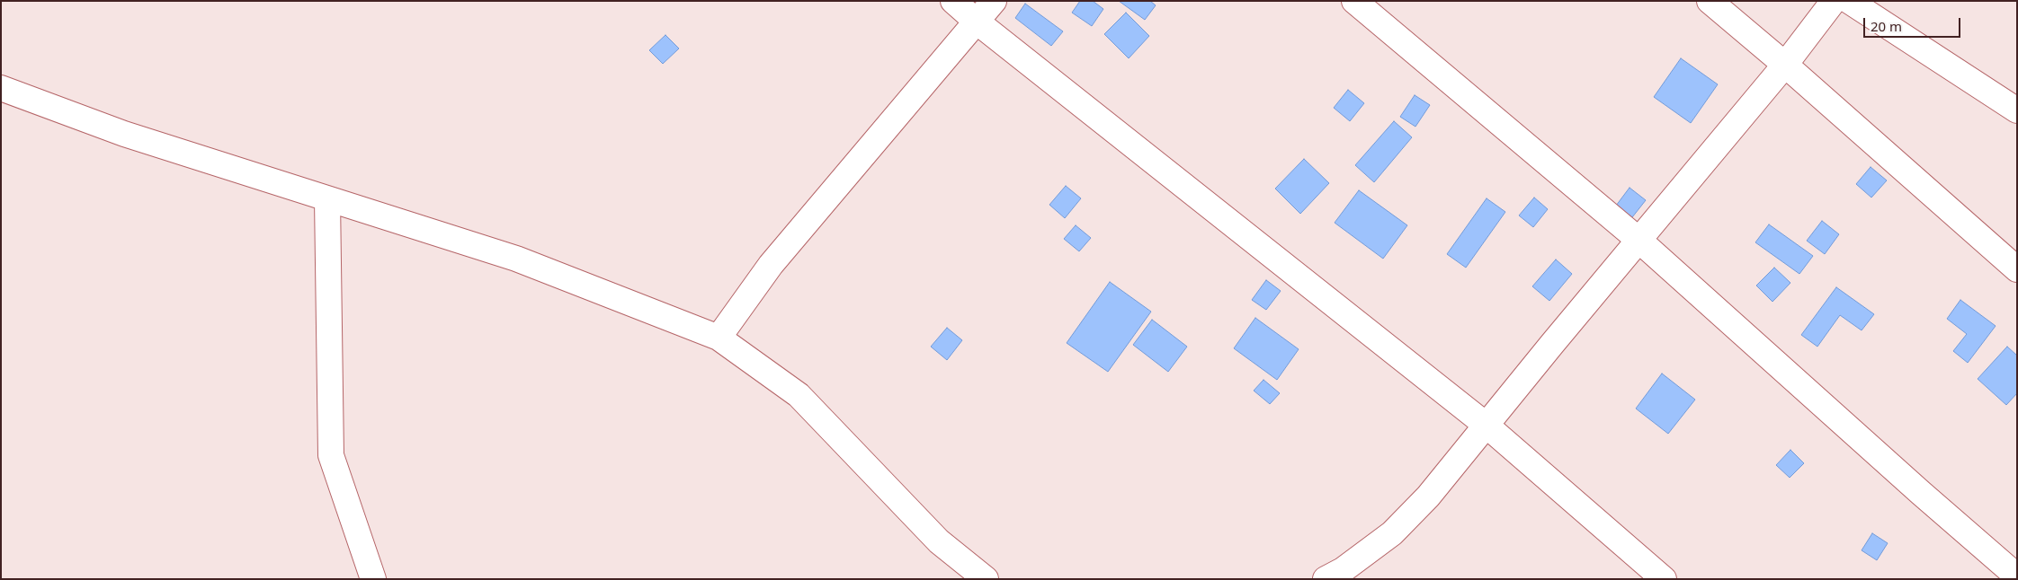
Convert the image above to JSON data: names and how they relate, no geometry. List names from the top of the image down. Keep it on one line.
{"scale_bar":"20 m"}
